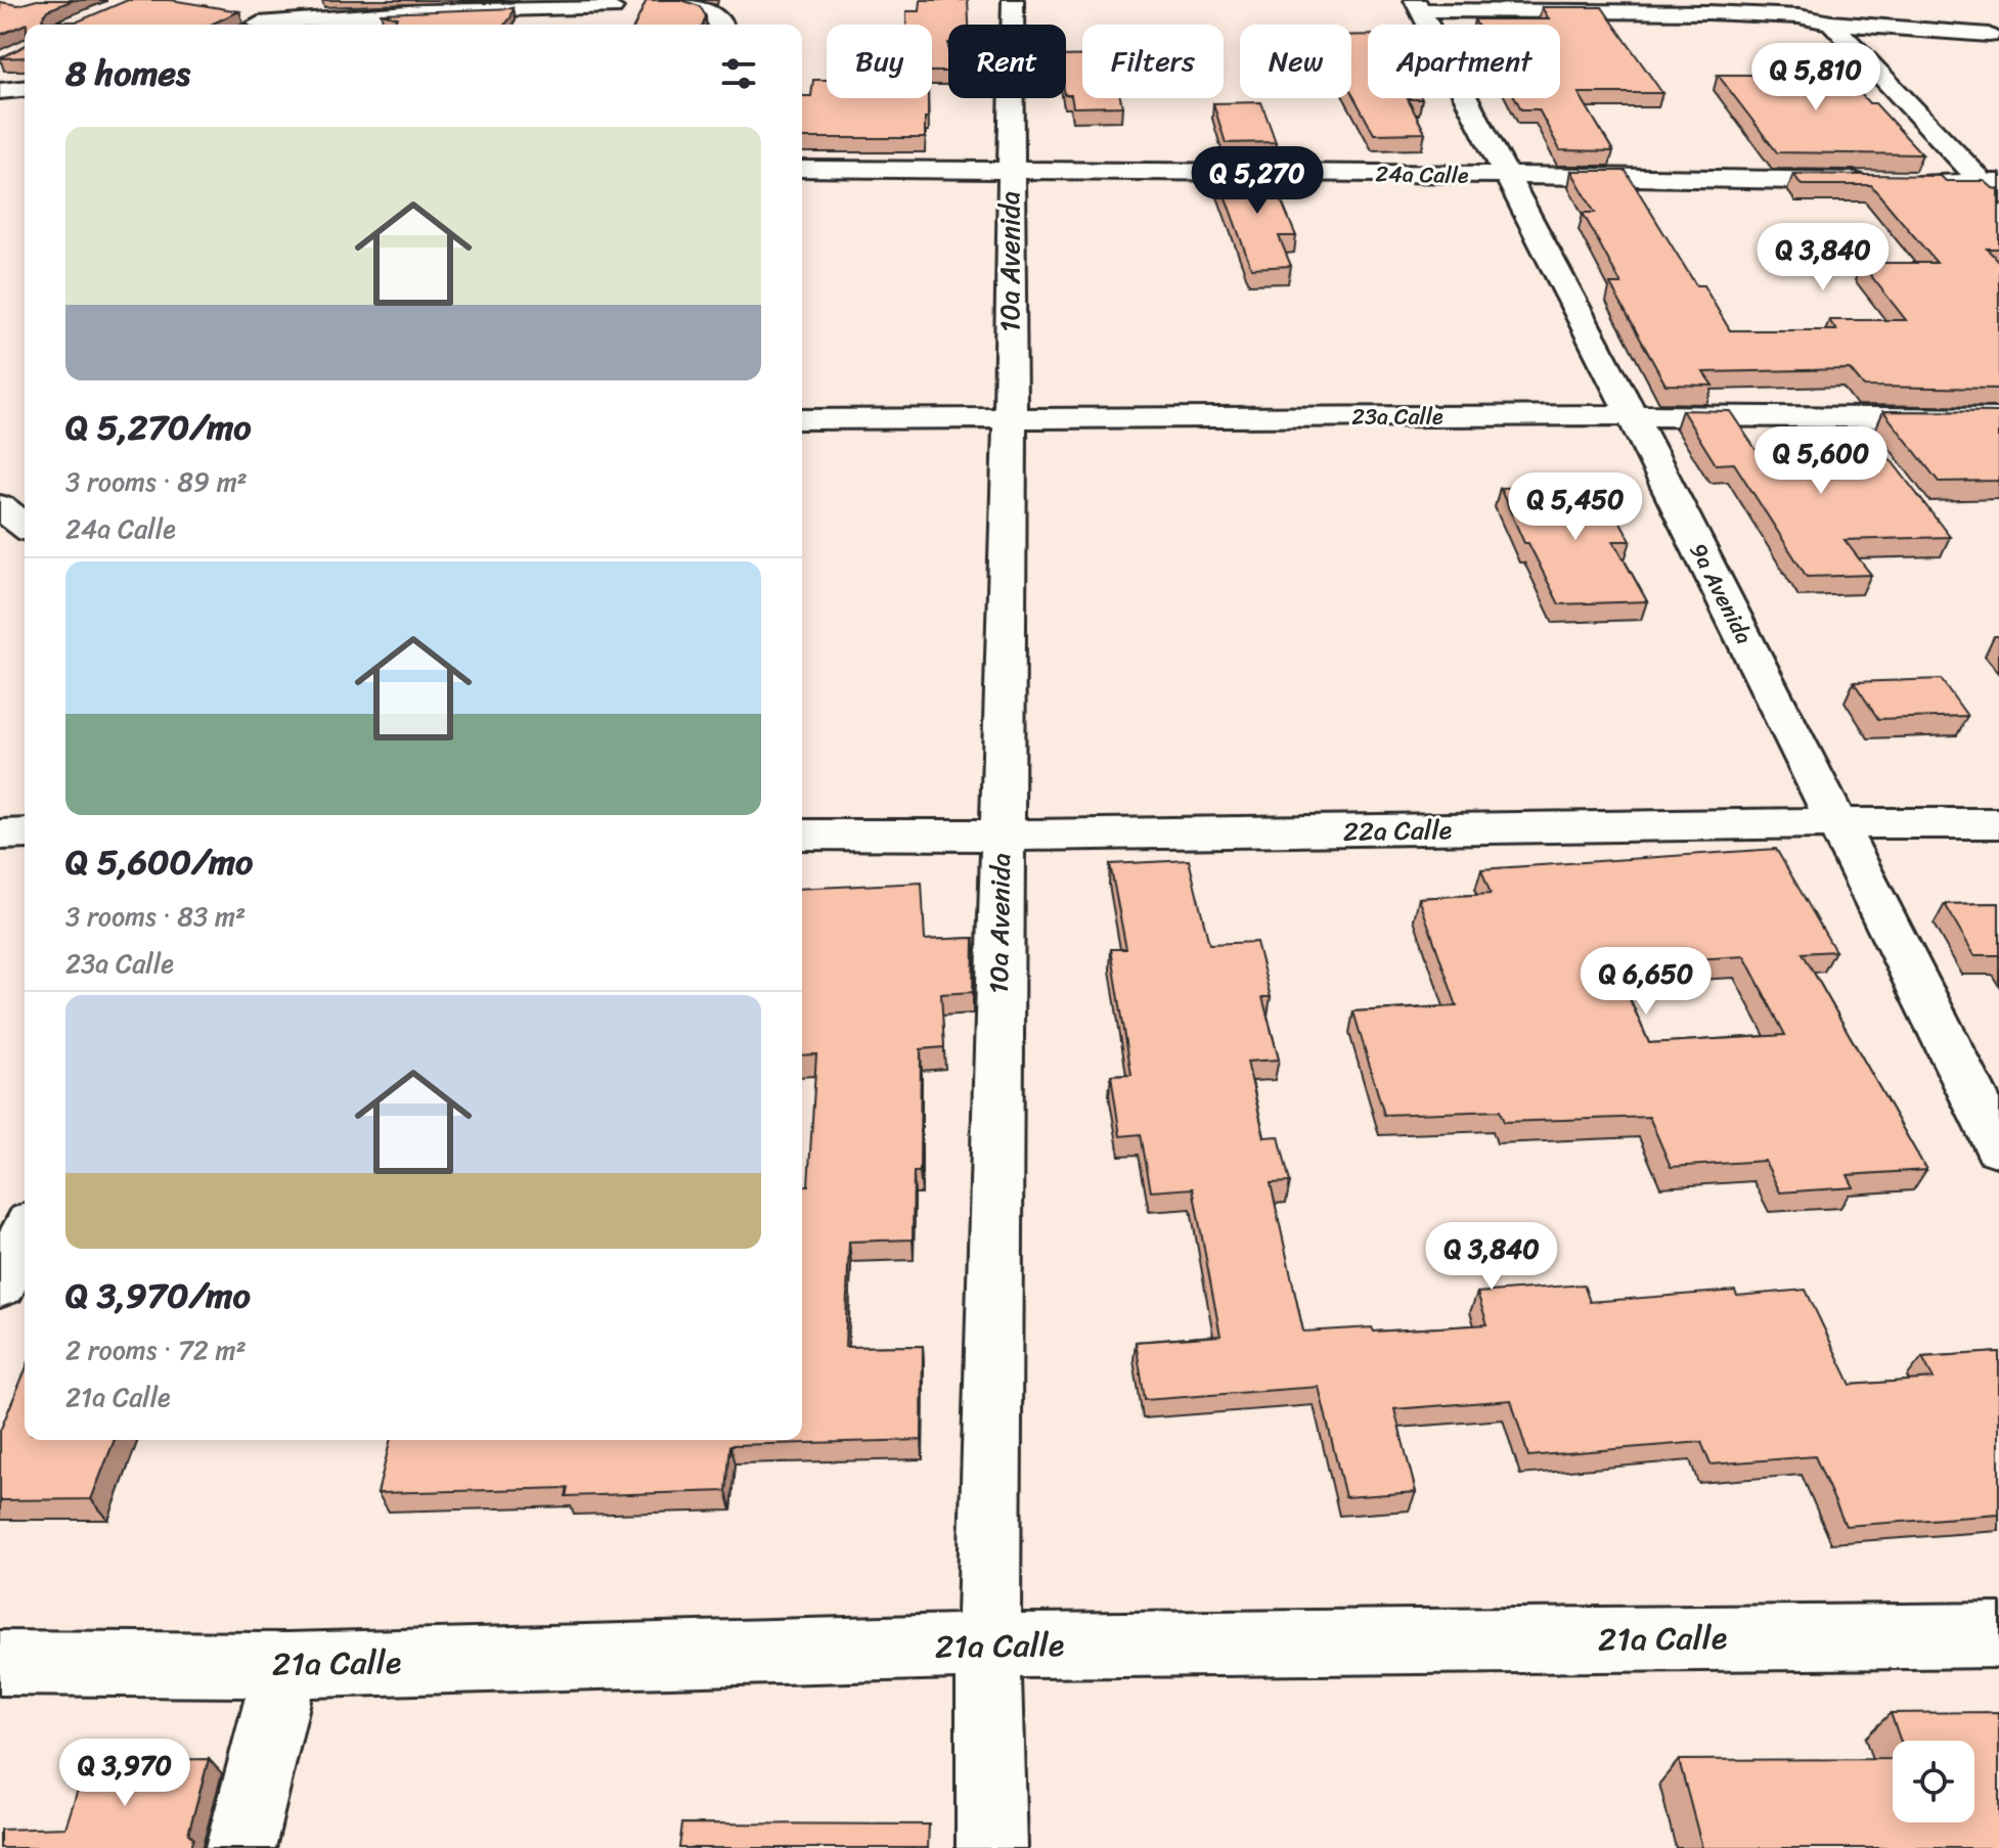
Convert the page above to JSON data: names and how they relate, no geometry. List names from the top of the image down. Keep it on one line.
{"streets":{"street":["24a Calle","10a Avenida","23a Calle","9a Avenida","22a Calle","21a Calle"]},"crossings":[["24a Calle","10a Avenida"],["24a Calle","9a Avenida"],["10a Avenida","23a Calle"],["10a Avenida","22a Calle"],["10a Avenida","21a Calle"],["23a Calle","9a Avenida"],["9a Avenida","22a Calle"]],"page":{"chip":["Buy","Rent","Filters","New","Apartment"],"heading":"8 homes","price":["Q 5,810","Q 5,270","Q 3,840","Q 5,600","Q 5,450","Q 6,650","Q 3,840","Q 3,970"],"list":[{"name":"Q 5,270/mo","note":"3 rooms · 89 m² · 24a Calle"},{"name":"Q 5,600/mo","note":"3 rooms · 83 m² · 23a Calle"},{"name":"Q 3,970/mo","note":"2 rooms · 72 m² · 21a Calle"}]}}
